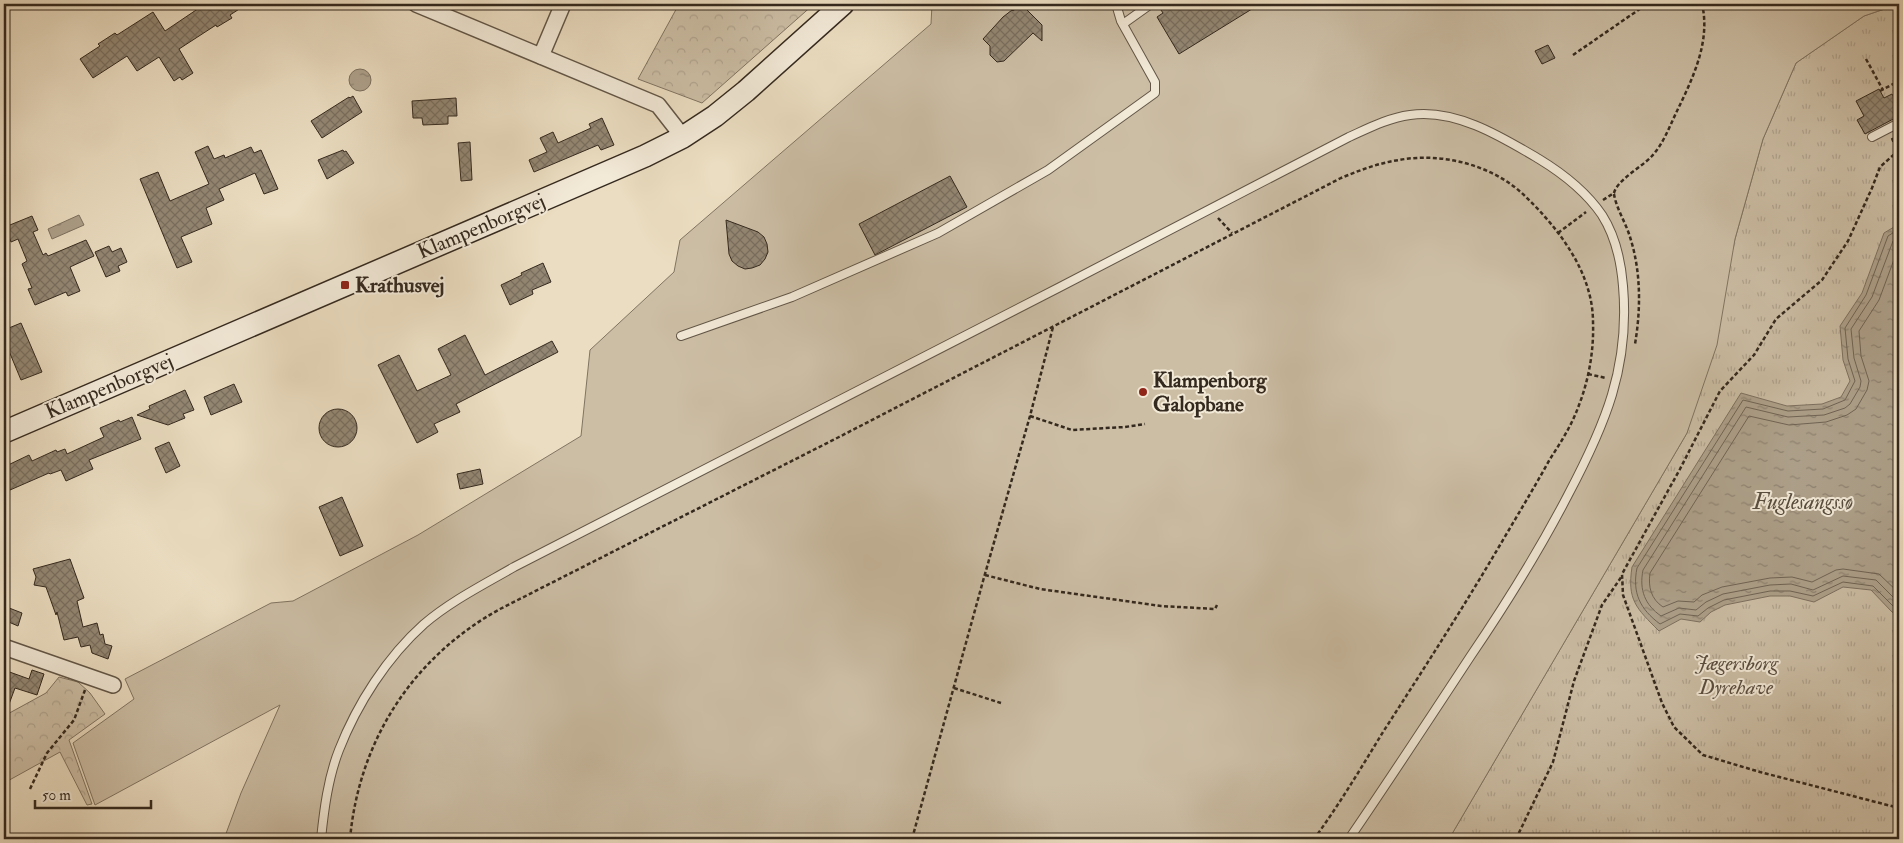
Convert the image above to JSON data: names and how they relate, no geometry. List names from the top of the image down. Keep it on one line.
{"streets":{"street":["Klampenborgvej"]},"water":["Fuglesangssø"],"parks":["Jægersborg Dyrehave"],"places":{"transit":["Krathusvej"],"other":["Klampenborg Galopbane"]},"scale_bar":"50 m"}
